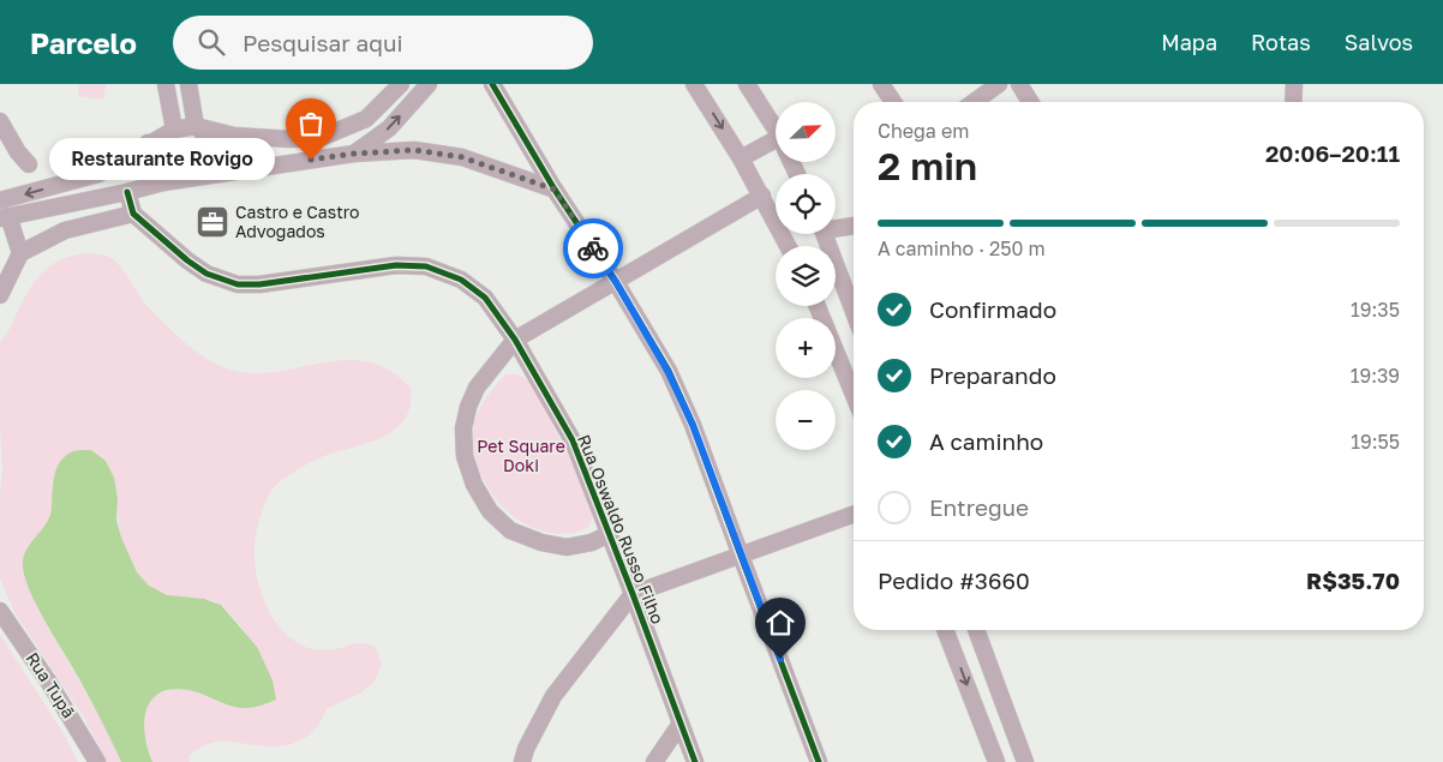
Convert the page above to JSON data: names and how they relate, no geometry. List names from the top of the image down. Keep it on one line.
{"streets":{"street":["Rua Oswaldo Russo Filho","Rua Tupã"]},"parks":["Pet Square Doki"],"places":{"other":["Restaurante Rovigo"],"office":["Castro e Castro Advogados"]},"north":"top right","page":{"header":"Parcelo","search":"Pesquisar aqui","nav":["Mapa","Rotas","Salvos"],"map_buttons":["+","−"],"heading":["2 min","Chega em","20:06–20:11"],"panel":["Pedido #3660","R$35.70"],"bubble":"Restaurante Rovigo","bar":"A caminho · 250 m","list":[["Confirmado","19:35"],["Preparando","19:39"],["A caminho","19:55"],"Entregue"]}}
